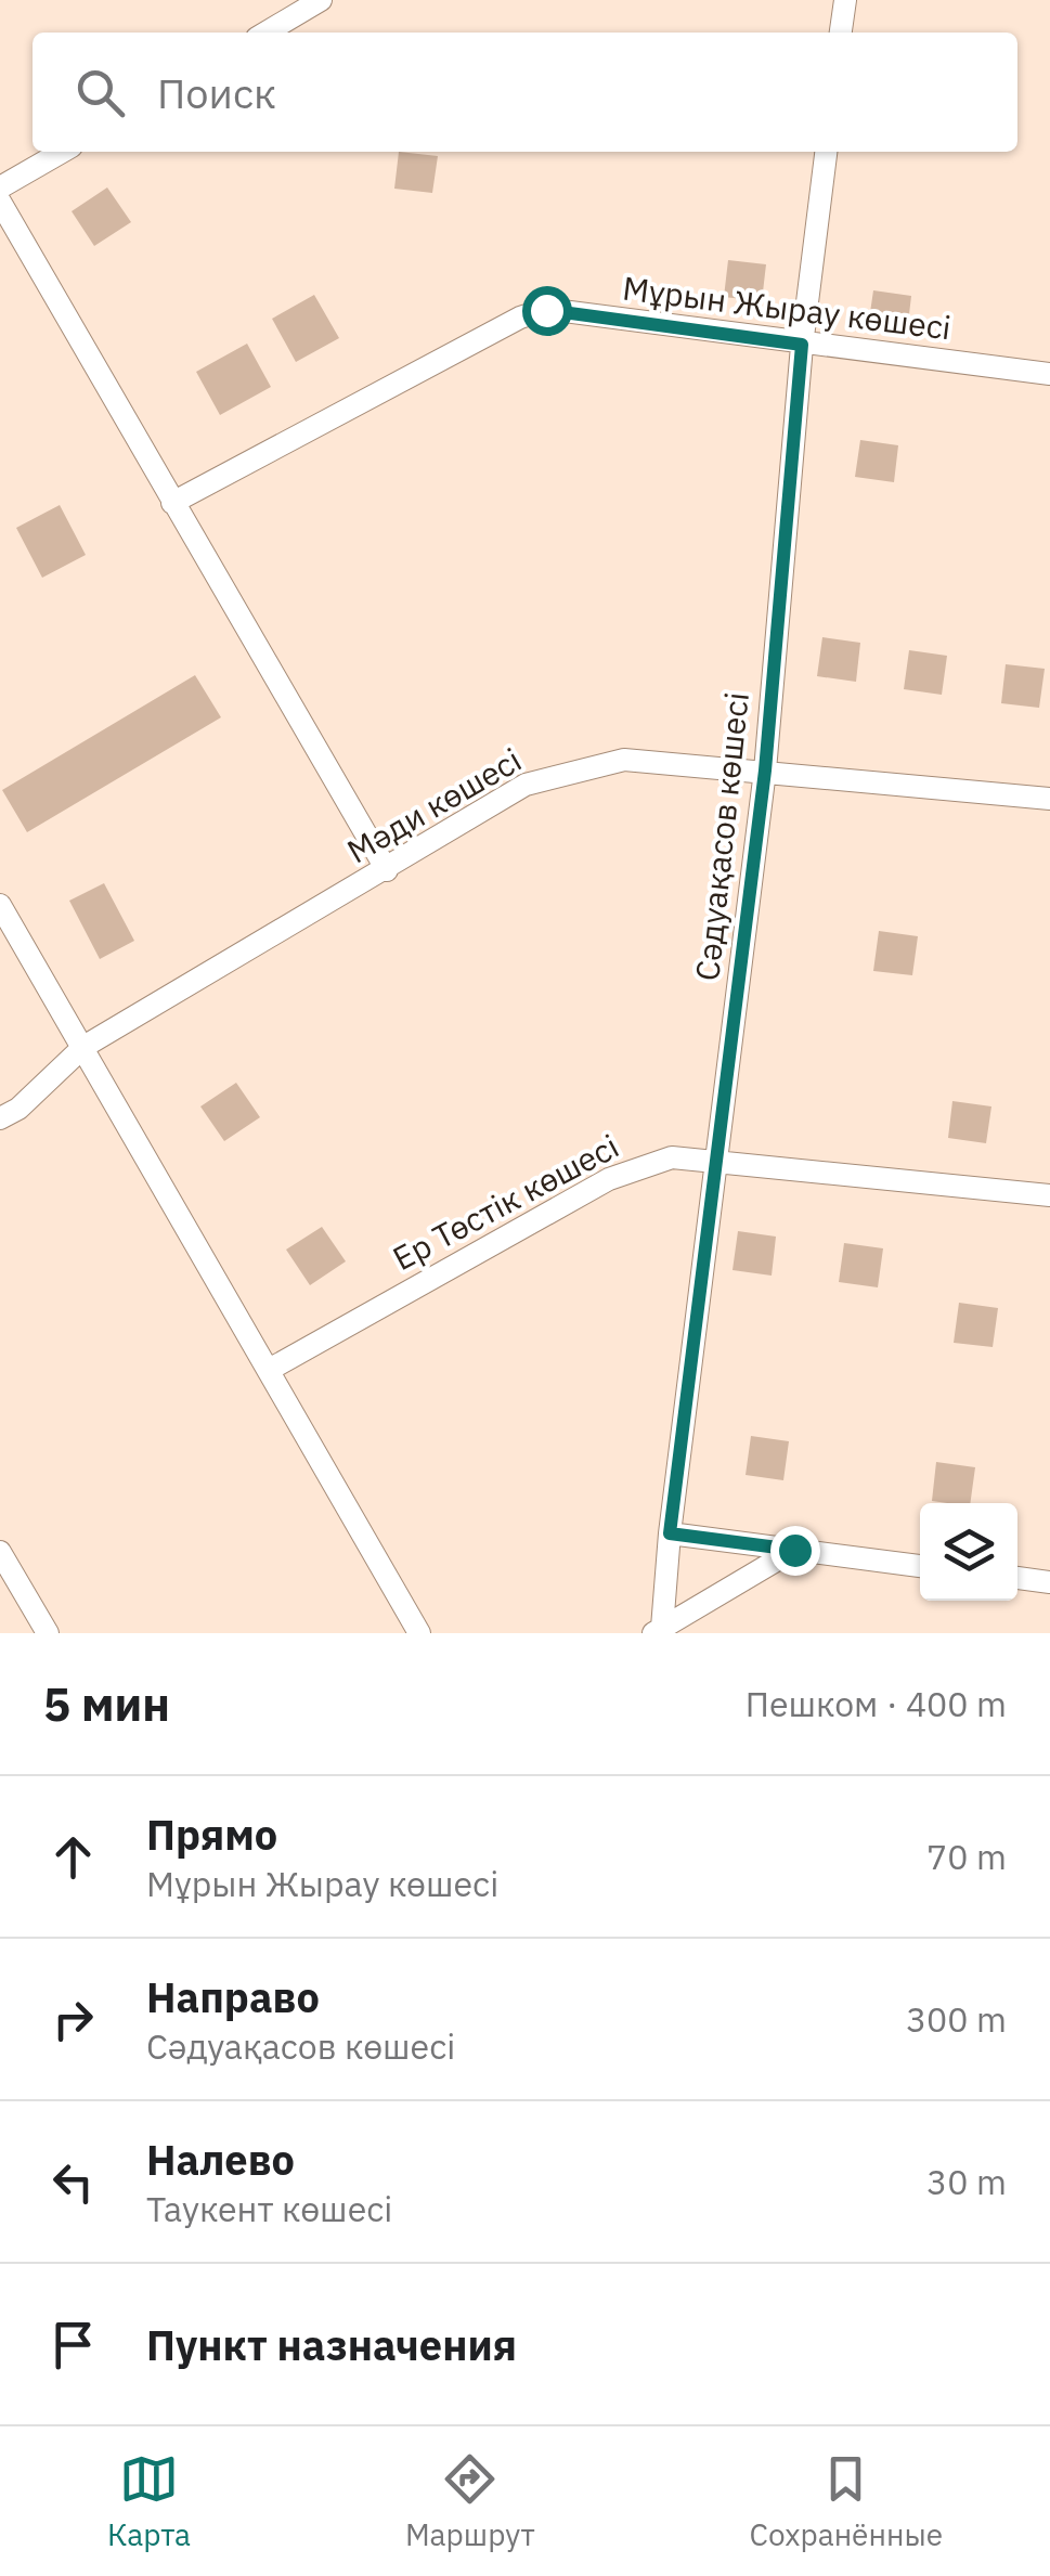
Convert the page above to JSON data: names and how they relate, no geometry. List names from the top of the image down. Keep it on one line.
{"streets":{"street":["Мұрын Жырау көшесі","Мәди көшесі","Сәдуақасов көшесі","Ер Төстік көшесі"]},"crossings":[["Мұрын Жырау көшесі","Сәдуақасов көшесі"],["Мәди көшесі","Сәдуақасов көшесі"],["Сәдуақасов көшесі","Ер Төстік көшесі"]],"page":{"search":"Поиск","heading":["5 мин","Пешком · 400 m"],"list":[["Прямо","Мұрын Жырау көшесі","70 m"],["Направо","Сәдуақасов көшесі","300 m"],["Налево","Таукент көшесі","30 m"],"Пункт назначения"],"nav":["Карта","Маршрут","Сохранённые"]}}
